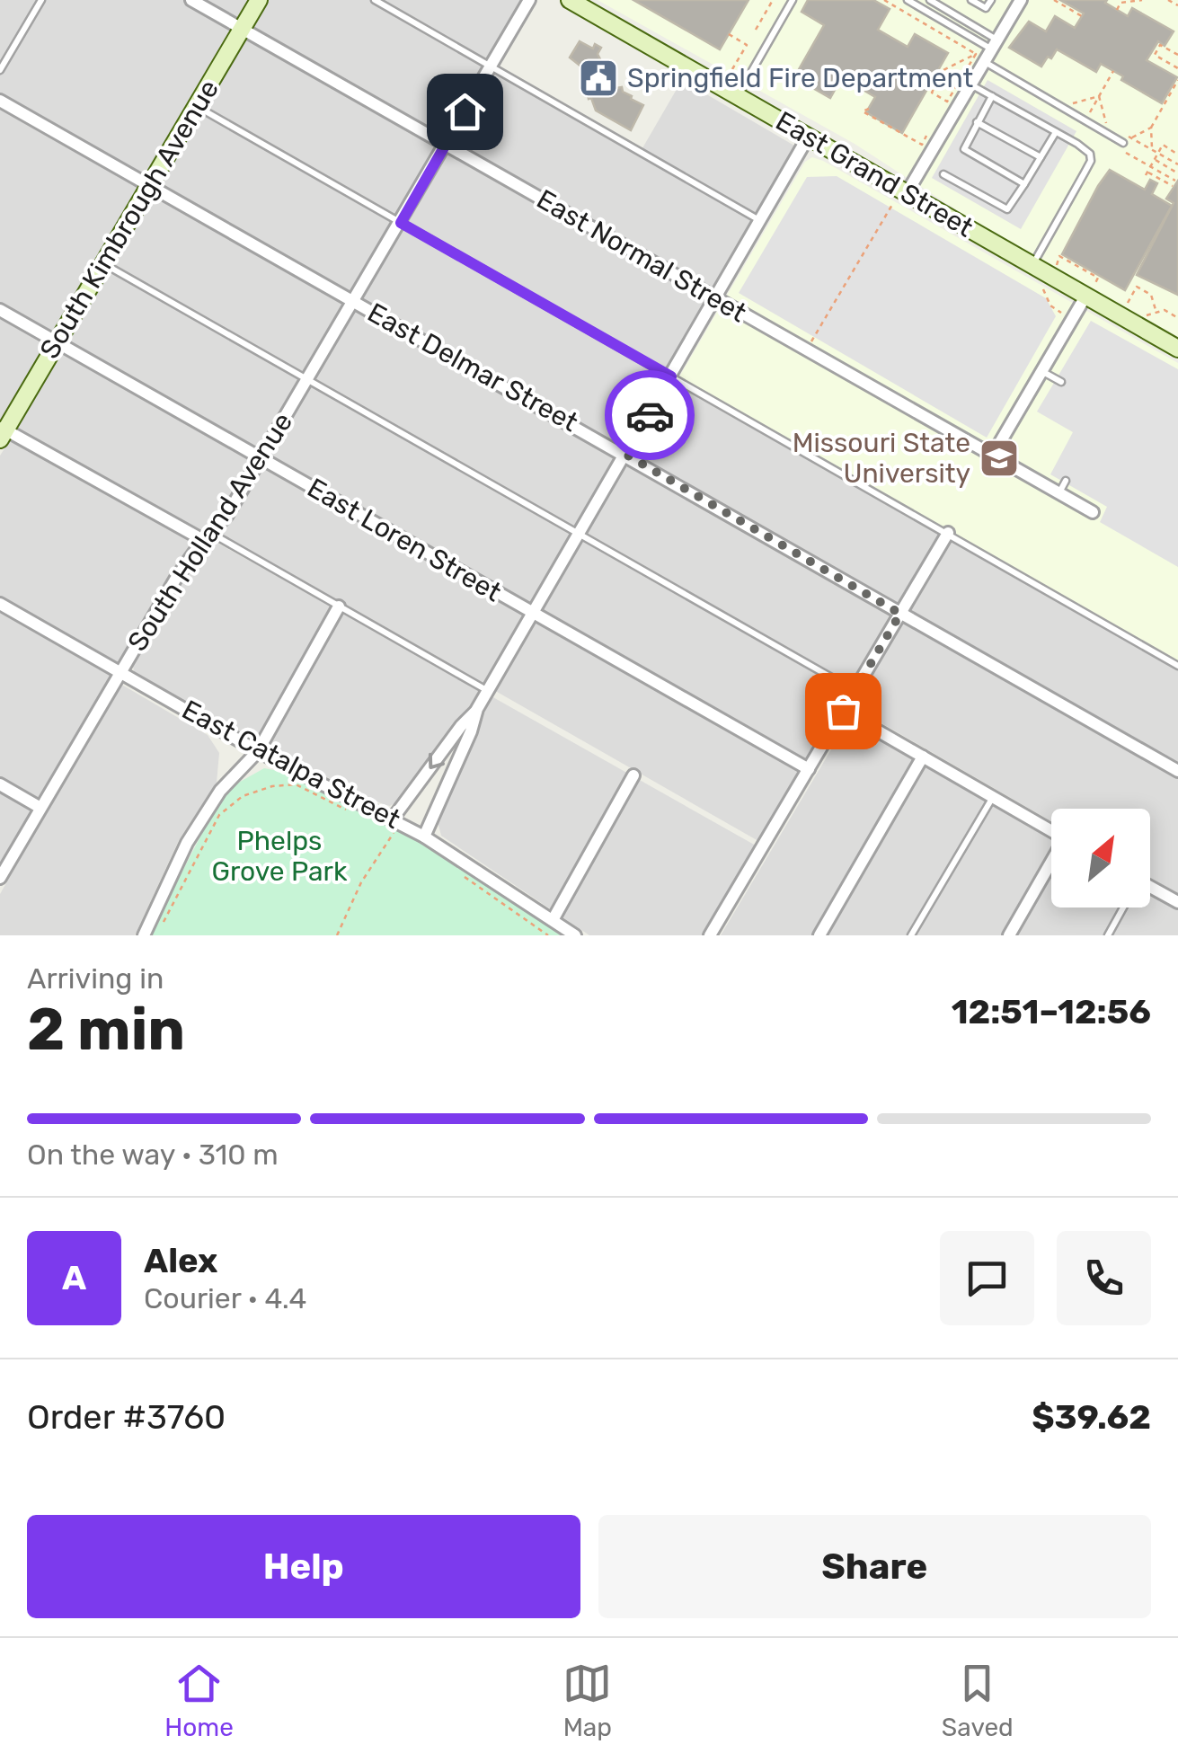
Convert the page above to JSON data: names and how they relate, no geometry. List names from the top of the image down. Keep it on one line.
{"streets":{"main road":["East Grand Street","South Kimbrough Avenue"],"street":["East Normal Street","East Delmar Street","South Holland Avenue","East Loren Street","East Catalpa Street"]},"crossings":[["South Kimbrough Avenue","East Normal Street"],["South Kimbrough Avenue","East Delmar Street"],["South Kimbrough Avenue","East Loren Street"],["East Normal Street","South Holland Avenue"],["East Delmar Street","South Holland Avenue"],["South Holland Avenue","East Loren Street"],["South Holland Avenue","East Catalpa Street"]],"parks":["Phelps Grove Park"],"places":{"public building":["Springfield Fire Department"],"school or university":["Missouri State University"]},"north":"top right","page":{"heading":["2 min","Arriving in","12:51–12:56"],"panel":["Alex","Courier · 4.4","Order #3760","$39.62"],"bar":"On the way · 310 m","round":"A","buttons":["Help","Share"],"tabs":["Home","Map","Saved"]}}
